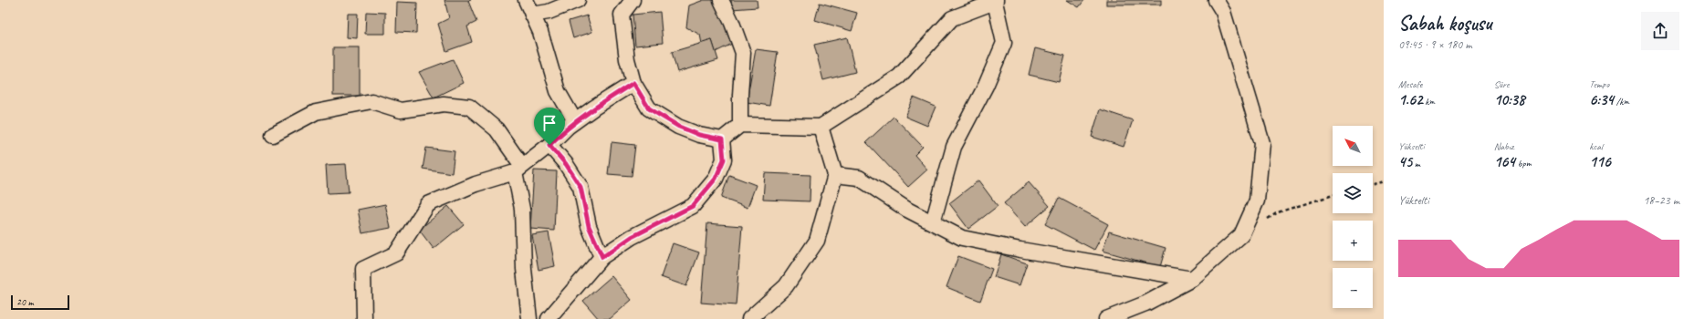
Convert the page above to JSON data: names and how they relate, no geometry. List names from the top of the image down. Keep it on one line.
{"scale_bar":"20 m","north":"top left","page":{"heading":["Sabah koşusu","09:45 · 9 × 180 m"],"stats":[["Mesafe","1.62 km"],["Süre","10:38"],["Tempo","6:34 /km"],["Yükselti","45 m"],["Nabız","164 bpm"],["kcal","116"]],"map_buttons":["+","−"],"chart":["Yükselti","18–23 m"],"scale":"20 m"}}
